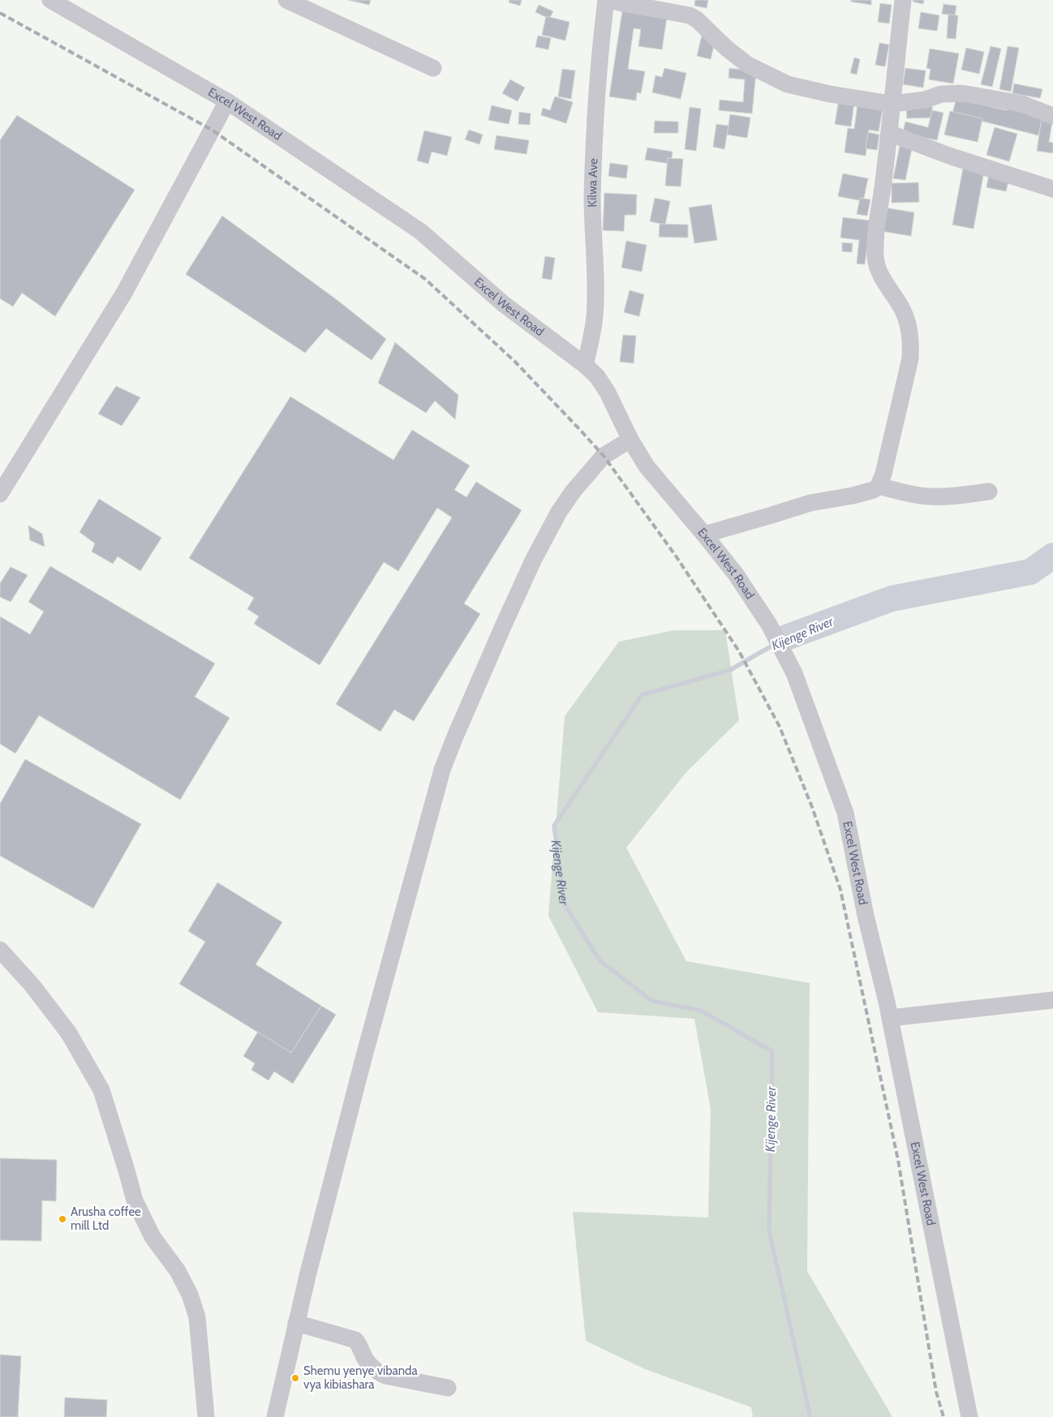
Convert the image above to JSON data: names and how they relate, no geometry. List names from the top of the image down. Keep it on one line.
{"streets":{"street":["Excel West Road","Kilwa Ave"]},"crossings":[["Excel West Road","Kilwa Ave"]],"water":["Kijenge River"],"places":["Arusha coffee mill Ltd","Shemu yenye vibanda vya kibiashara"]}
